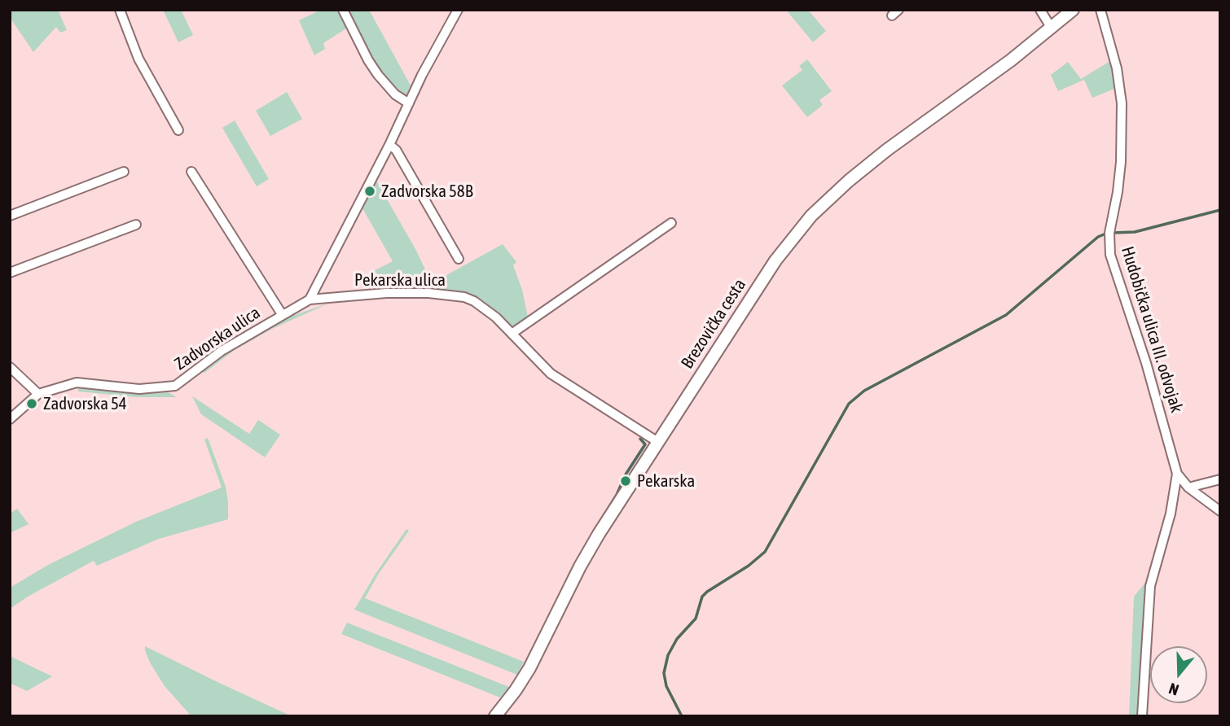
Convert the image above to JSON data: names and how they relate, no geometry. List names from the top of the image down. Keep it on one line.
{"streets":{"main road":["Brezovička cesta"],"street":["Pekarska ulica","Hudobička ulica III. odvojak","Zadvorska ulica"]},"crossings":[["Pekarska ulica","Brezovička cesta"],["Pekarska ulica","Zadvorska ulica"]],"places":["Zadvorska 58B","Zadvorska 54","Pekarska"],"north":"bottom"}
